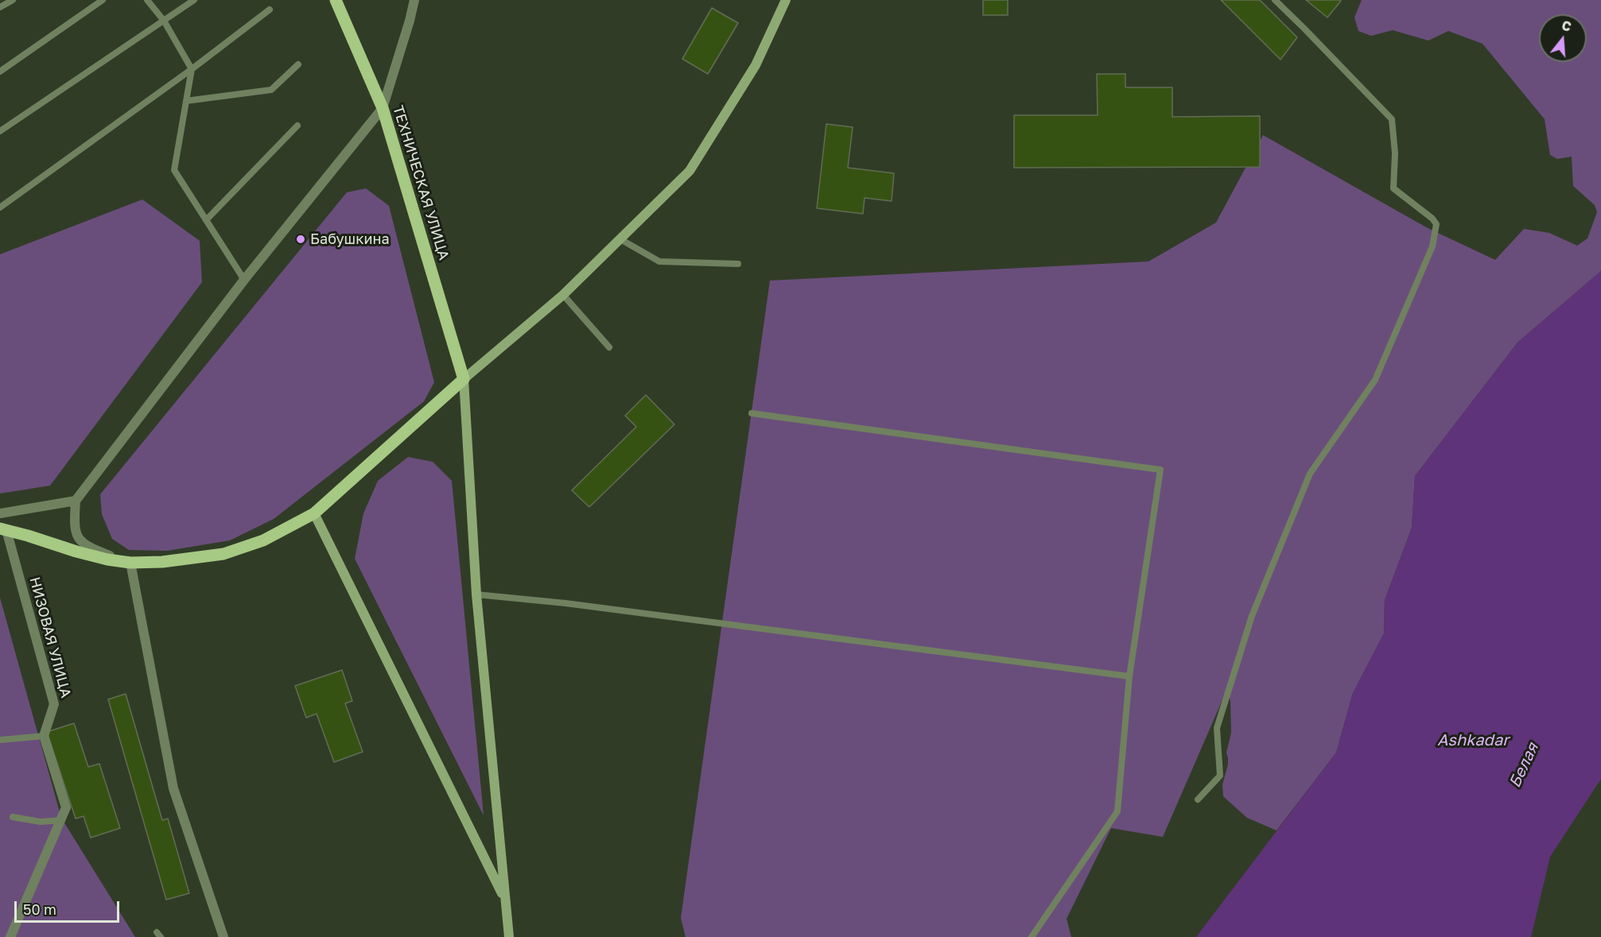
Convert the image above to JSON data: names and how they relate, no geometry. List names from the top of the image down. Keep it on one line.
{"streets":{"main road":["ТЕХНИЧЕСКАЯ УЛИЦА"],"street":["НИЗОВАЯ УЛИЦА"]},"water":["Ashkadar","Белая"],"places":["Бабушкина"],"scale_bar":"50 m","north":"top"}
